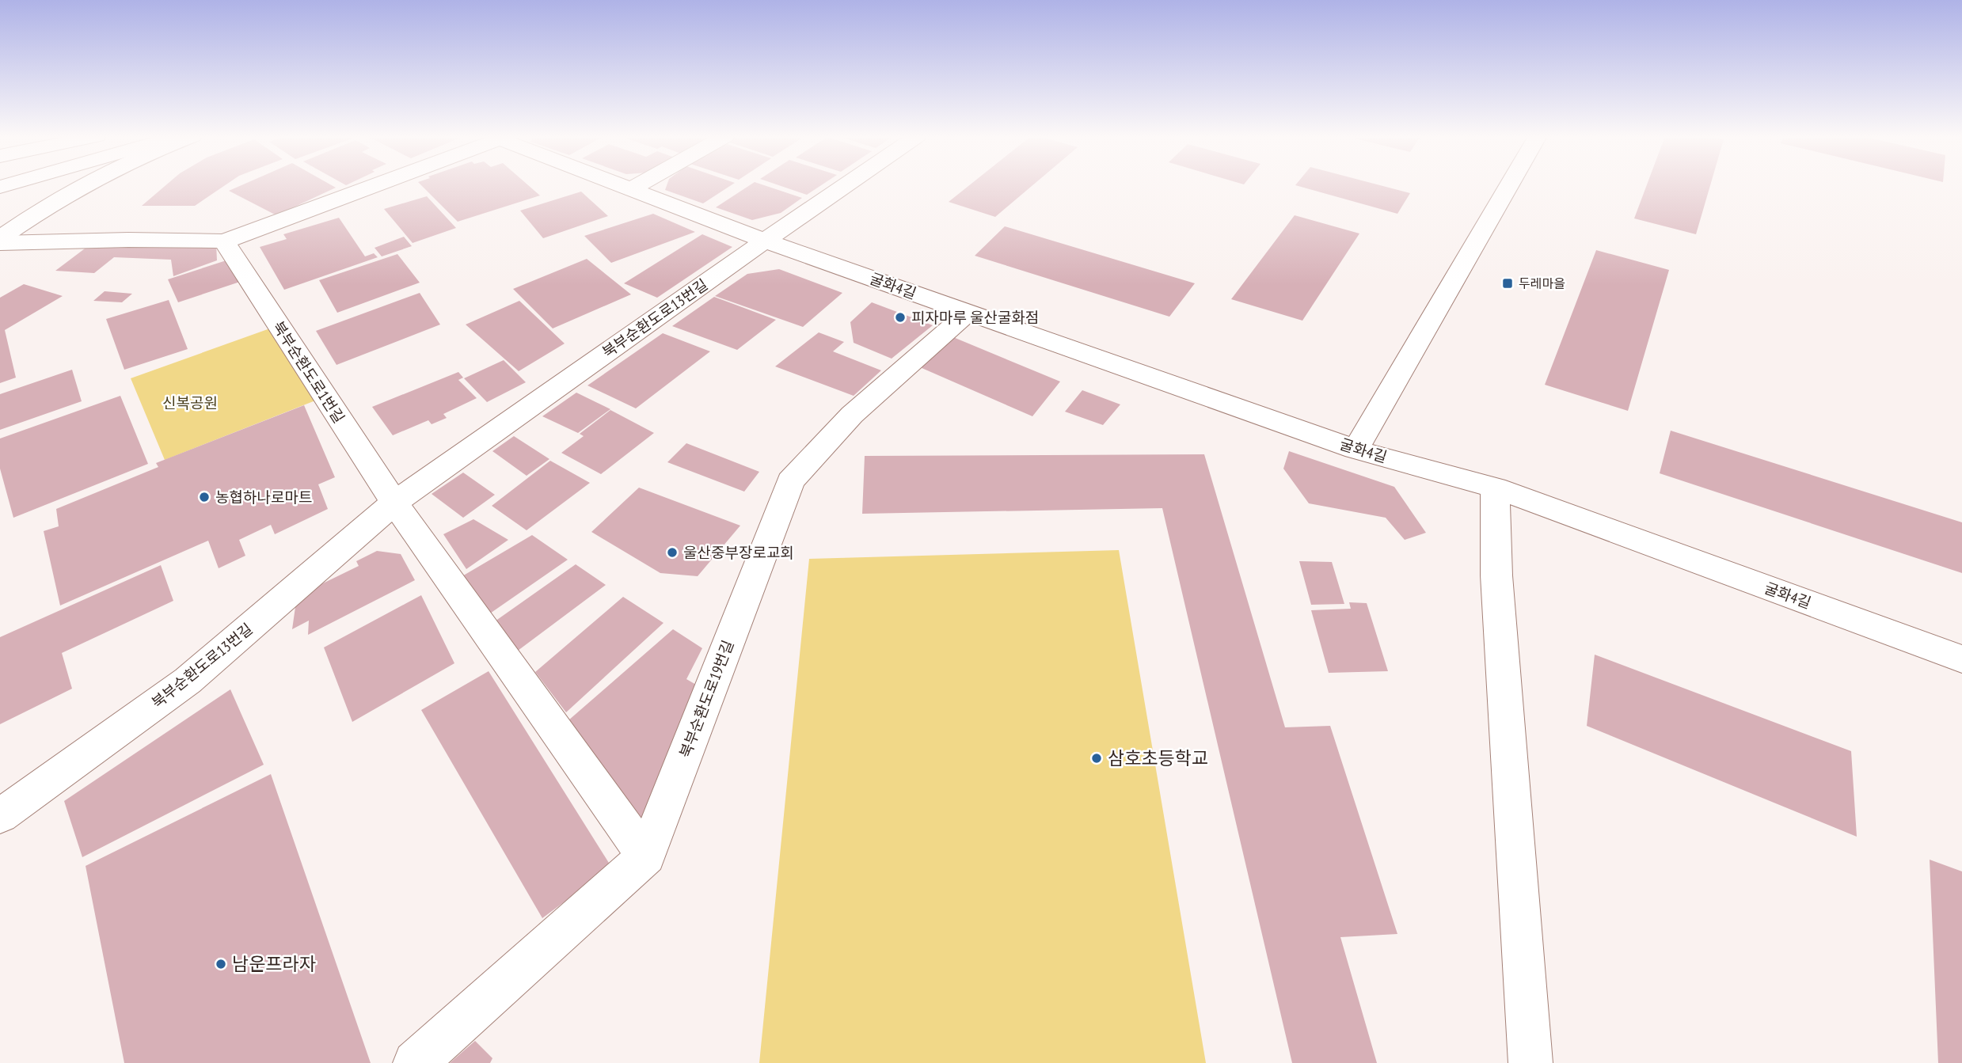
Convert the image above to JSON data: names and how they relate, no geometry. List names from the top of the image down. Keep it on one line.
{"streets":{"main road":["굴화4길","북부순환도로13번길","북부순환도로1번길","북부순환도로19번길"]},"crossings":[["굴화4길","북부순환도로13번길"],["굴화4길","북부순환도로19번길"],["북부순환도로13번길","북부순환도로1번길"]],"parks":["신복공원"],"places":{"transit":["두레마을"],"other":["피자마루 울산굴화점","농협하나로마트","울산중부장로교회","삼호초등학교","남운프라자"]}}
